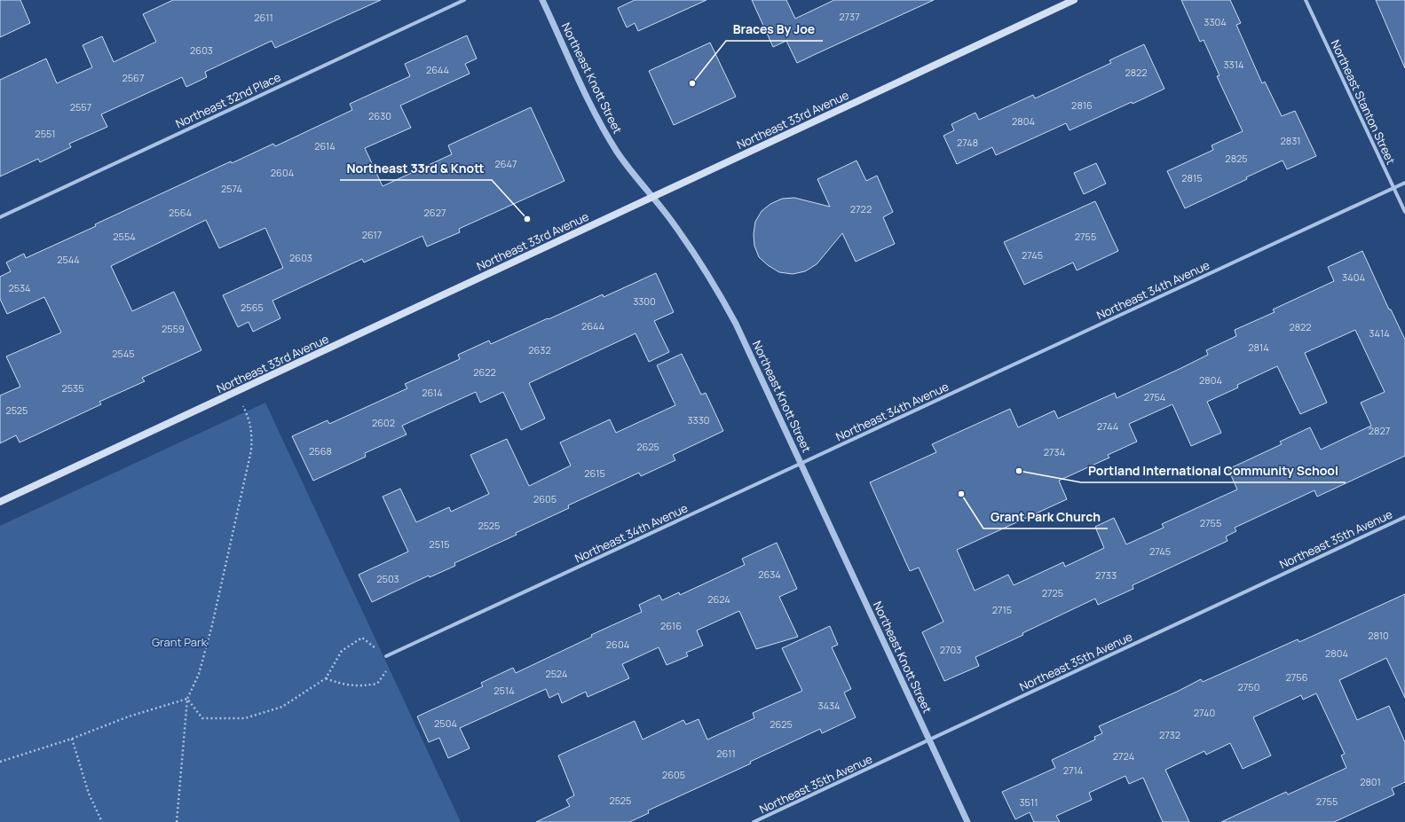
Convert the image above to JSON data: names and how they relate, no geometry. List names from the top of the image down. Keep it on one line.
{"streets":{"main road":["Northeast 33rd Avenue"],"street":["Northeast Knott Street","Northeast 32nd Place","Northeast Stanton Street","Northeast 34th Avenue","Northeast 35th Avenue"]},"crossings":[["Northeast Knott Street","Northeast 33rd Avenue"],["Northeast Knott Street","Northeast 34th Avenue"],["Northeast Knott Street","Northeast 35th Avenue"],["Northeast Stanton Street","Northeast 34th Avenue"]],"parks":["Grant Park"],"places":["Braces By Joe","Northeast 33rd & Knott","Portland International Community School","Grant Park Church"],"house_numbers":["2737","2611","3304","2603","3314","2644","2822","2567","2816","2557","2630","2804","2551","2831","2748","2614","2825","2647","2604","2815","2574","2722","2564","2627","2617","2554","2755","2745","2603","2544","3404","2534","3300","2565","2644","2822","2559","3414","2814","2632","2545","2622","2804","2535","2614","2754","2525","3330","2602","2744","2827","2625","2568","2734","2615","2605","2755","2525","2515","2745","2634","2733","2503","2725","2624","2715","2616","2810","2604","2703","2804","2524","2756","2750","2514","3434","2740","2504","2625","2732","2611","2724","2714","2605","2801","2525","2755","3511"]}
